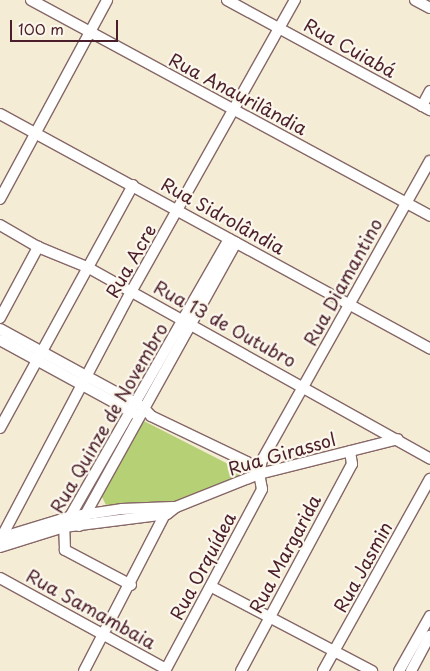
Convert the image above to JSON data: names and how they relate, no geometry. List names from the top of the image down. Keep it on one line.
{"streets":{"street":["Rua Cuiabá","Rua Anaurilândia","Rua Sidrolândia","Rua Acre","Rua Diamantino","Rua 13 de Outubro","Rua Quinze de Novembro","Rua Girassol","Rua Margarida","Rua Orquídea","Rua Jasmin","Rua Samambaia"]},"crossings":[["Rua Cuiabá","Rua Acre"],["Rua Anaurilândia","Rua Acre"],["Rua Anaurilândia","Rua Diamantino"],["Rua Sidrolândia","Rua Acre"],["Rua Sidrolândia","Rua Diamantino"],["Rua Sidrolândia","Rua Quinze de Novembro"],["Rua Acre","Rua 13 de Outubro"],["Rua Acre","Rua Girassol"],["Rua Diamantino","Rua 13 de Outubro"],["Rua Diamantino","Rua Girassol"],["Rua Diamantino","Rua Orquídea"],["Rua 13 de Outubro","Rua Quinze de Novembro"],["Rua 13 de Outubro","Rua Girassol"],["Rua Quinze de Novembro","Rua Girassol"],["Rua Girassol","Rua Margarida"],["Rua Girassol","Rua Orquídea"],["Rua Orquídea","Rua Samambaia"]],"scale_bar":"100 m"}
